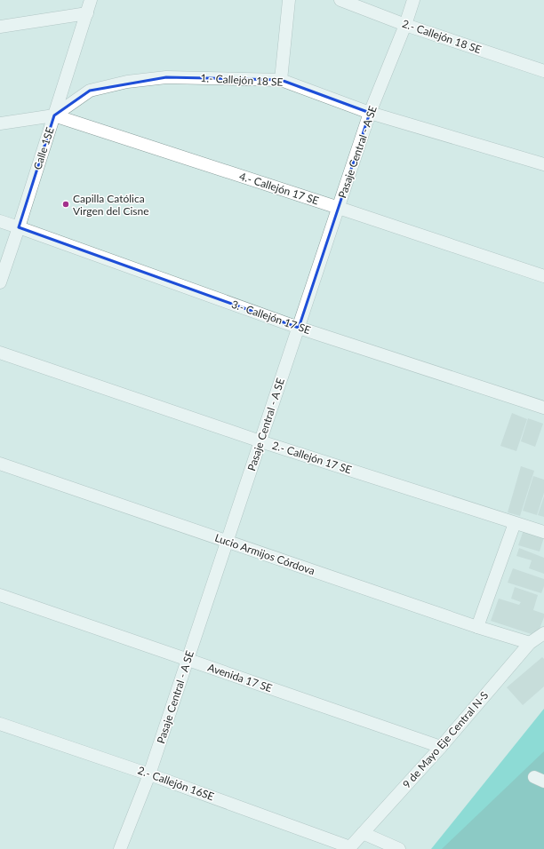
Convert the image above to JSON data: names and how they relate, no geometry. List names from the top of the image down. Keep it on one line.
{"streets":{"street":["2.- Callejón 18 SE","1.- Callejón 18 SE","Calle 1SE","Pasaje Central - A SE","4.- Callejón 17 SE","3.- Callejón 17 SE","2.- Callejón 17 SE","Lucio Armijos Córdova","Avenida 17 SE","9 de Mayo Eje Central N-S","2.- Callejón 16SE"]},"crossings":[["2.- Callejón 18 SE","Pasaje Central - A SE"],["1.- Callejón 18 SE","Calle 1SE"],["1.- Callejón 18 SE","Pasaje Central - A SE"],["1.- Callejón 18 SE","4.- Callejón 17 SE"],["Calle 1SE","4.- Callejón 17 SE"],["Calle 1SE","3.- Callejón 17 SE"],["Pasaje Central - A SE","4.- Callejón 17 SE"],["Pasaje Central - A SE","3.- Callejón 17 SE"],["Pasaje Central - A SE","2.- Callejón 17 SE"],["Pasaje Central - A SE","Lucio Armijos Córdova"],["Pasaje Central - A SE","Avenida 17 SE"],["Pasaje Central - A SE","2.- Callejón 16SE"],["Lucio Armijos Córdova","9 de Mayo Eje Central N-S"],["Avenida 17 SE","9 de Mayo Eje Central N-S"],["9 de Mayo Eje Central N-S","2.- Callejón 16SE"]],"places":["Capilla Católica Virgen del Cisne"]}
